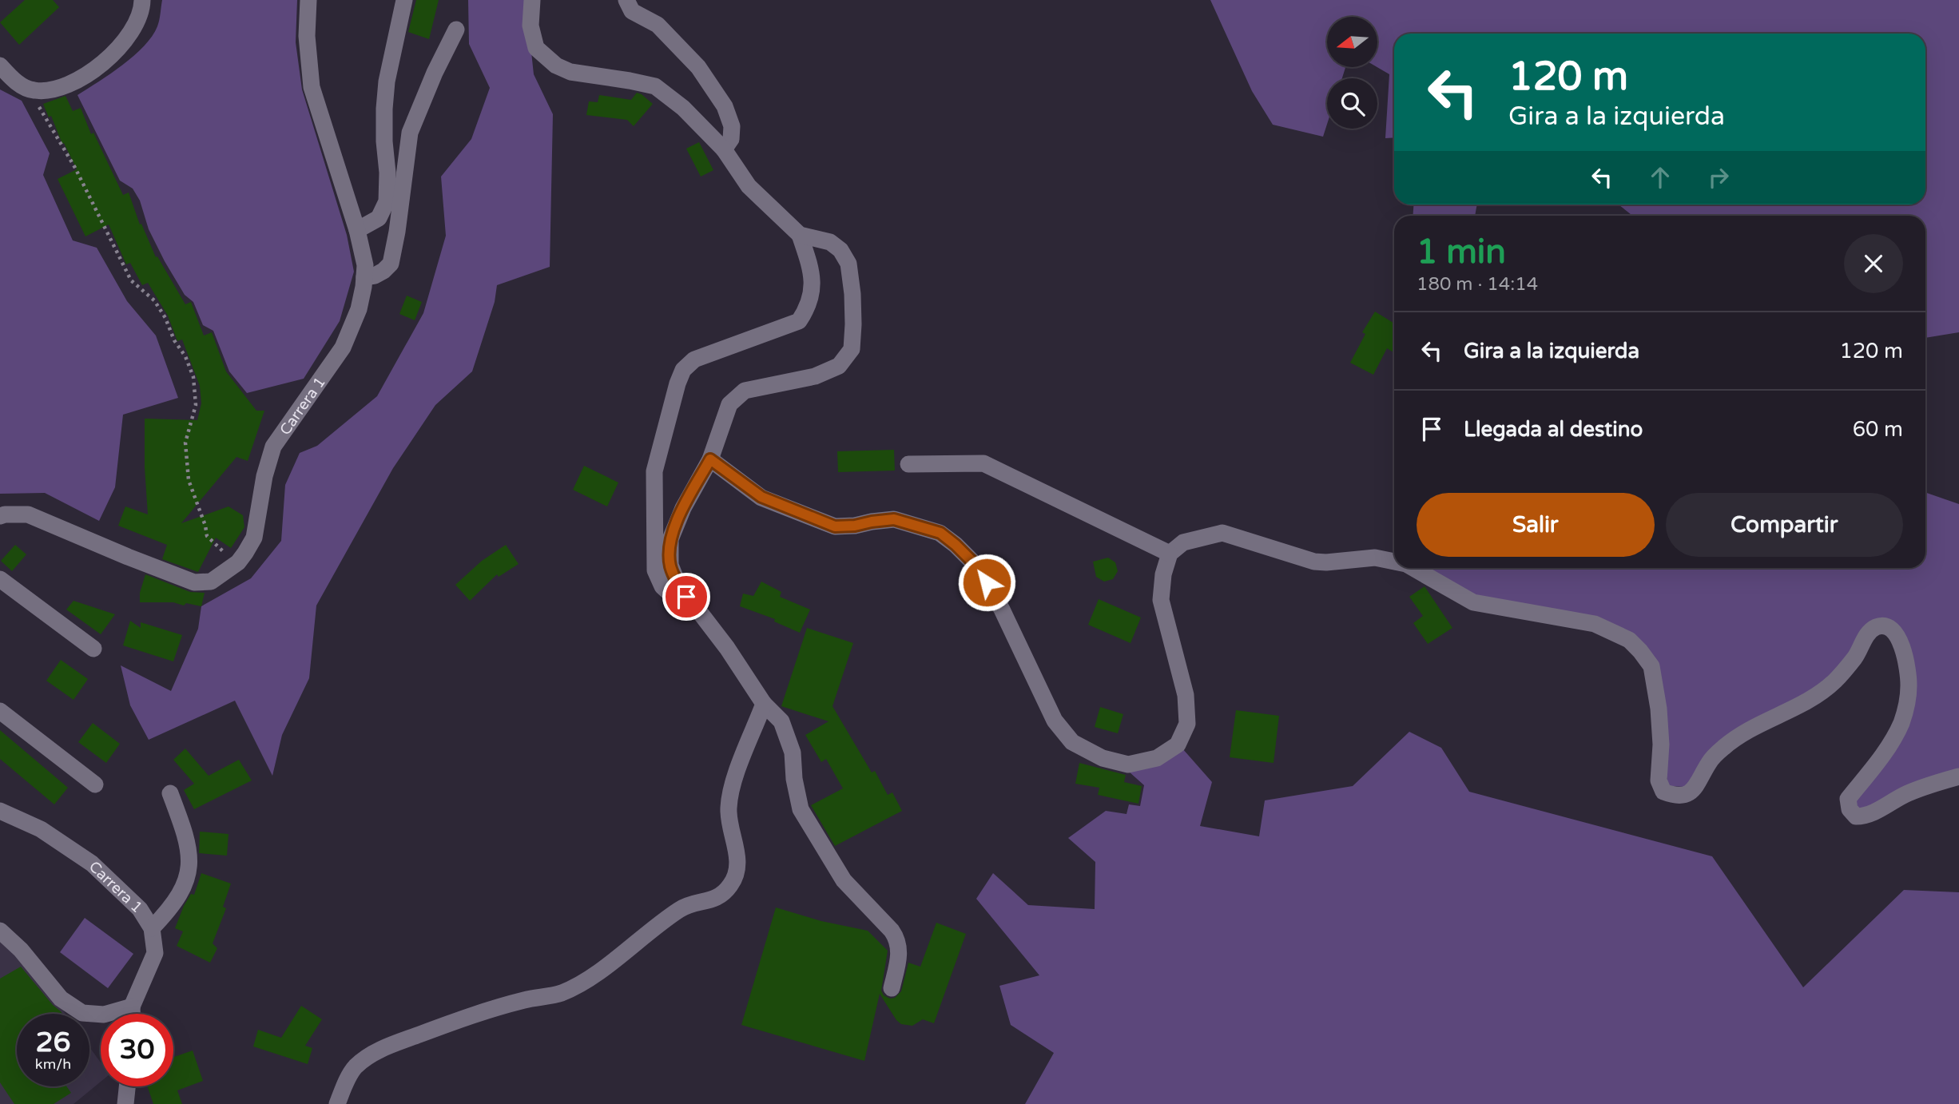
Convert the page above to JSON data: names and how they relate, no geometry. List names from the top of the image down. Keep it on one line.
{"streets":{"street":["Carrera 1"]},"north":"left","page":{"turn":["120 m","Gira a la izquierda"],"heading":["1 min","180 m · 14:14"],"list":[{"name":"Gira a la izquierda","value":"120 m"},{"name":"Llegada al destino","value":"60 m"}],"buttons":["Salir","Compartir"],"speed":"26 km/h","limit":"30"}}
